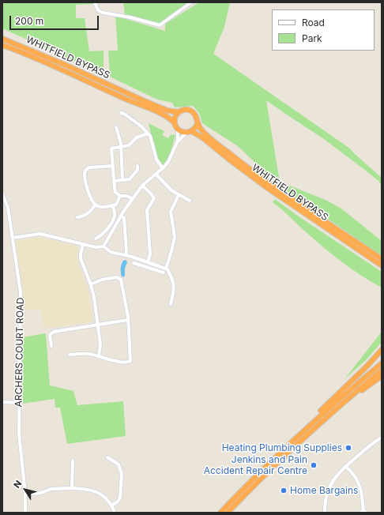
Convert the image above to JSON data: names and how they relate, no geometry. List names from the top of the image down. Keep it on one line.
{"streets":{"highway":["WHITFIELD BYPASS"],"street":["ARCHERS COURT ROAD"]},"places":["Heating Plumbing Supplies","Jenkins and Pain Accident Repair Centre","Home Bargains"],"legend":["Road","Park"],"scale_bar":"200 m","north":"top left"}
